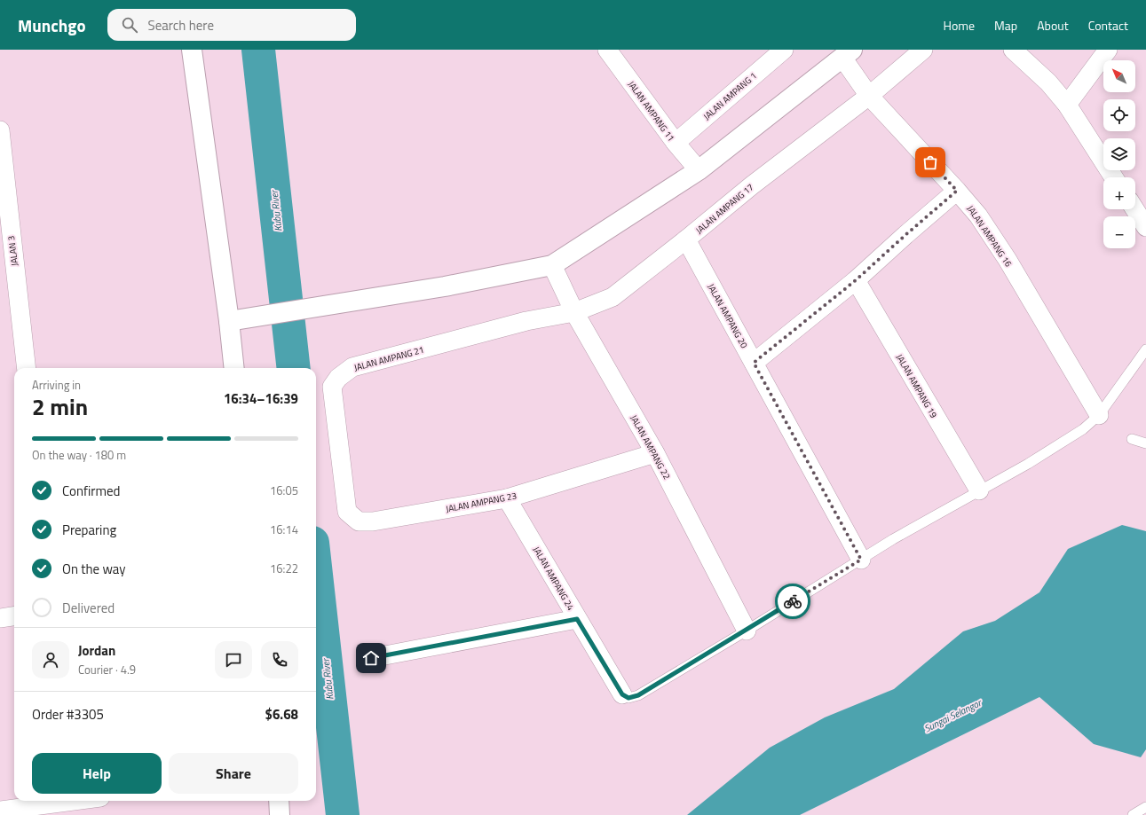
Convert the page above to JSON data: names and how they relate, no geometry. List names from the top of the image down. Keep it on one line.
{"streets":{"street":["JALAN AMPANG 1","JALAN AMPANG 11","JALAN AMPANG 17","JALAN AMPANG 16","JALAN 3","JALAN AMPANG 20","JALAN AMPANG 21","JALAN AMPANG 19","JALAN AMPANG 22","JALAN AMPANG 23","JALAN AMPANG 24"]},"crossings":[["JALAN AMPANG 1","JALAN AMPANG 11"],["JALAN AMPANG 17","JALAN AMPANG 16"],["JALAN AMPANG 17","JALAN AMPANG 20"],["JALAN AMPANG 17","JALAN AMPANG 21"],["JALAN AMPANG 17","JALAN AMPANG 22"],["JALAN AMPANG 21","JALAN AMPANG 22"],["JALAN AMPANG 21","JALAN AMPANG 23"],["JALAN AMPANG 22","JALAN AMPANG 23"],["JALAN AMPANG 23","JALAN AMPANG 24"]],"water":["Kubu River","Sungai Selangor"],"north":"top left","page":{"header":"Munchgo","search":"Search here","nav":["Home","Map","About","Contact"],"map_buttons":["+","−"],"heading":["2 min","Arriving in","16:34–16:39"],"panel":["Jordan","Courier · 4.9","Order #3305","$6.68"],"bar":"On the way · 180 m","list":[["Confirmed","16:05"],["Preparing","16:14"],["On the way","16:22"],"Delivered"],"buttons":["Help","Share"]}}
